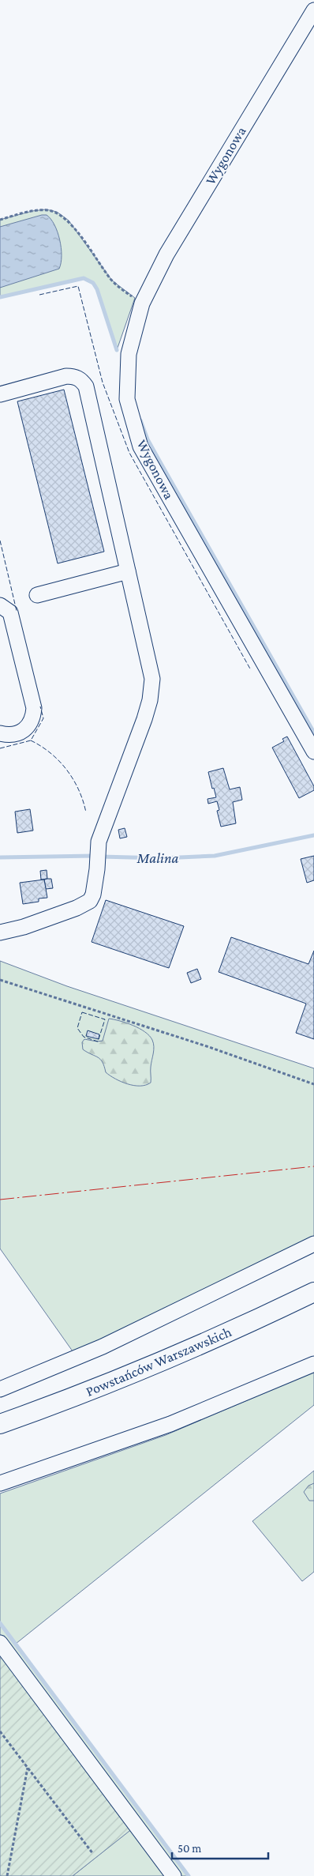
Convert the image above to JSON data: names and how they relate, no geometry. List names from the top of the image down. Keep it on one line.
{"streets":{"main road":["Powstańców Warszawskich"],"street":["Wygonowa"]},"water":["Malina"],"scale_bar":"50 m"}
